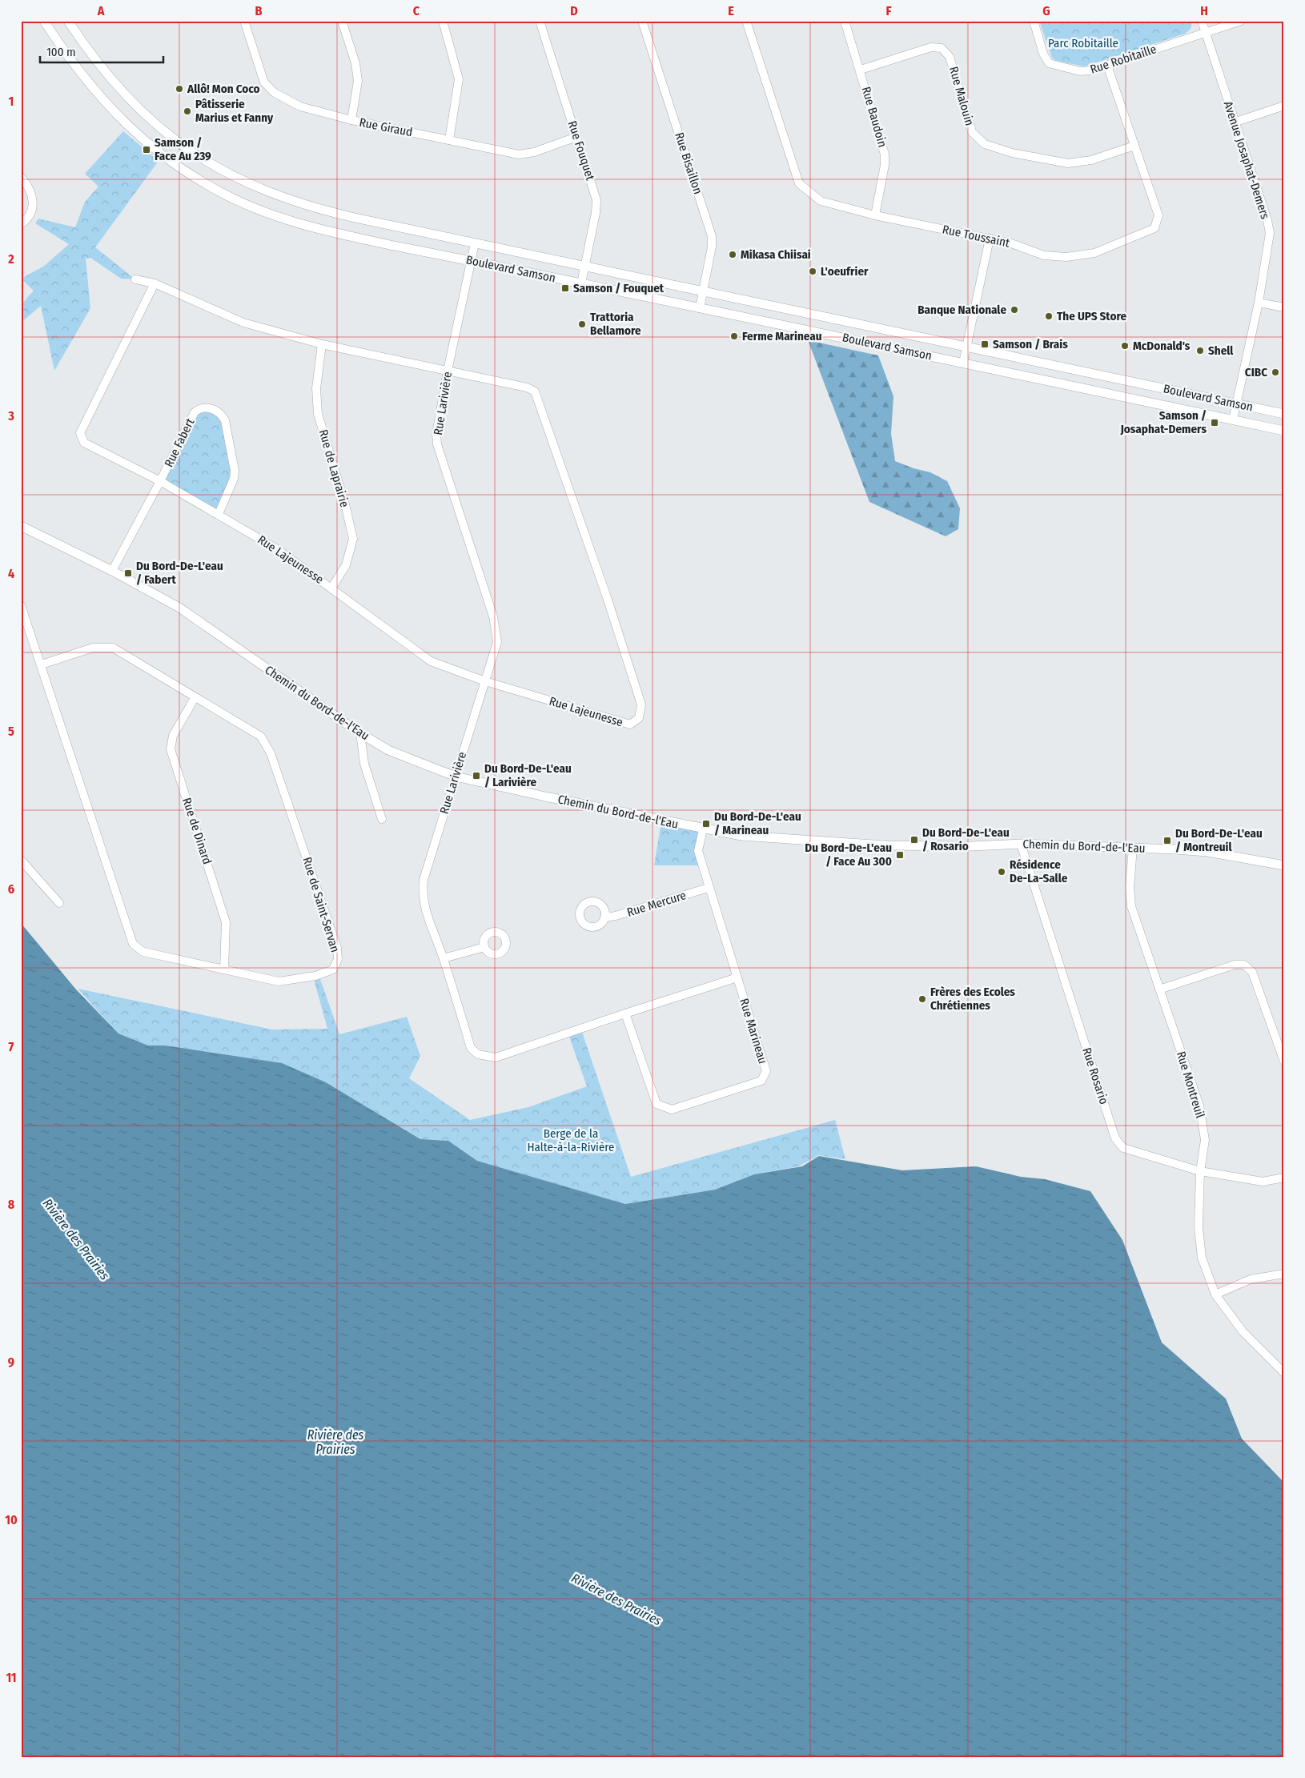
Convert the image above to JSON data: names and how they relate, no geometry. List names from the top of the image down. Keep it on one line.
{"streets":{"street":["Rue Robitaille","Rue Malouin","Rue Baudoin","Rue Giraud","Rue Fouquet","Avenue Josaphat-Demers","Rue Bisaillon","Rue Toussaint","Boulevard Samson","Rue Larivière","Rue Fabert","Rue de Laprairie","Rue Lajeunesse","Chemin du Bord-de-l'Eau","Rue de Dinard","Rue Mercure","Rue de Saint-Servan","Rue Marineau","Rue Rosario","Rue Montreuil"]},"crossings":[["Rue Robitaille","Avenue Josaphat-Demers"],["Rue Robitaille","Rue Toussaint"],["Rue Malouin","Rue Baudoin"],["Rue Malouin","Rue Toussaint"],["Rue Baudoin","Rue Toussaint"],["Rue Giraud","Rue Fouquet"],["Rue Fouquet","Boulevard Samson"],["Avenue Josaphat-Demers","Boulevard Samson"],["Rue Bisaillon","Boulevard Samson"],["Boulevard Samson","Rue Larivière"],["Rue Larivière","Rue Lajeunesse"],["Rue Larivière","Chemin du Bord-de-l'Eau"],["Rue Larivière","Rue Marineau"],["Rue Fabert","Rue Lajeunesse"],["Rue Fabert","Chemin du Bord-de-l'Eau"],["Rue de Laprairie","Rue Lajeunesse"],["Chemin du Bord-de-l'Eau","Rue Marineau"],["Chemin du Bord-de-l'Eau","Rue Rosario"],["Chemin du Bord-de-l'Eau","Rue Montreuil"],["Rue de Dinard","Rue de Saint-Servan"],["Rue Mercure","Rue Marineau"],["Rue Rosario","Rue Montreuil"]],"water":["Rivière des Prairies"],"parks":["Parc Robitaille","Berge de la Halte-à-la-Rivière"],"places":{"other":["Allô! Mon Coco","Pâtisserie Marius et Fanny","Mikasa Chiisai","L'oeufrier","Banque Nationale","The UPS Store","Trattoria Bellamore","Ferme Marineau","McDonald's","Shell","CIBC","Résidence De-La-Salle","Frères des Ecoles Chrétiennes"],"transit":["Samson / Face Au 239","Samson / Fouquet","Samson / Brais","Samson / Josaphat-Demers","Du Bord-De-L'eau / Fabert","Du Bord-De-L'eau / Larivière","Du Bord-De-L'eau / Marineau","Du Bord-De-L'eau / Rosario","Du Bord-De-L'eau / Montreuil","Du Bord-De-L'eau / Face Au 300"]},"scale_bar":"100 m","grid":{"columns":["A","B","C","D","E","F","G","H"],"rows":["1","2","3","4","5","6","7","8","9","10","11"]}}
